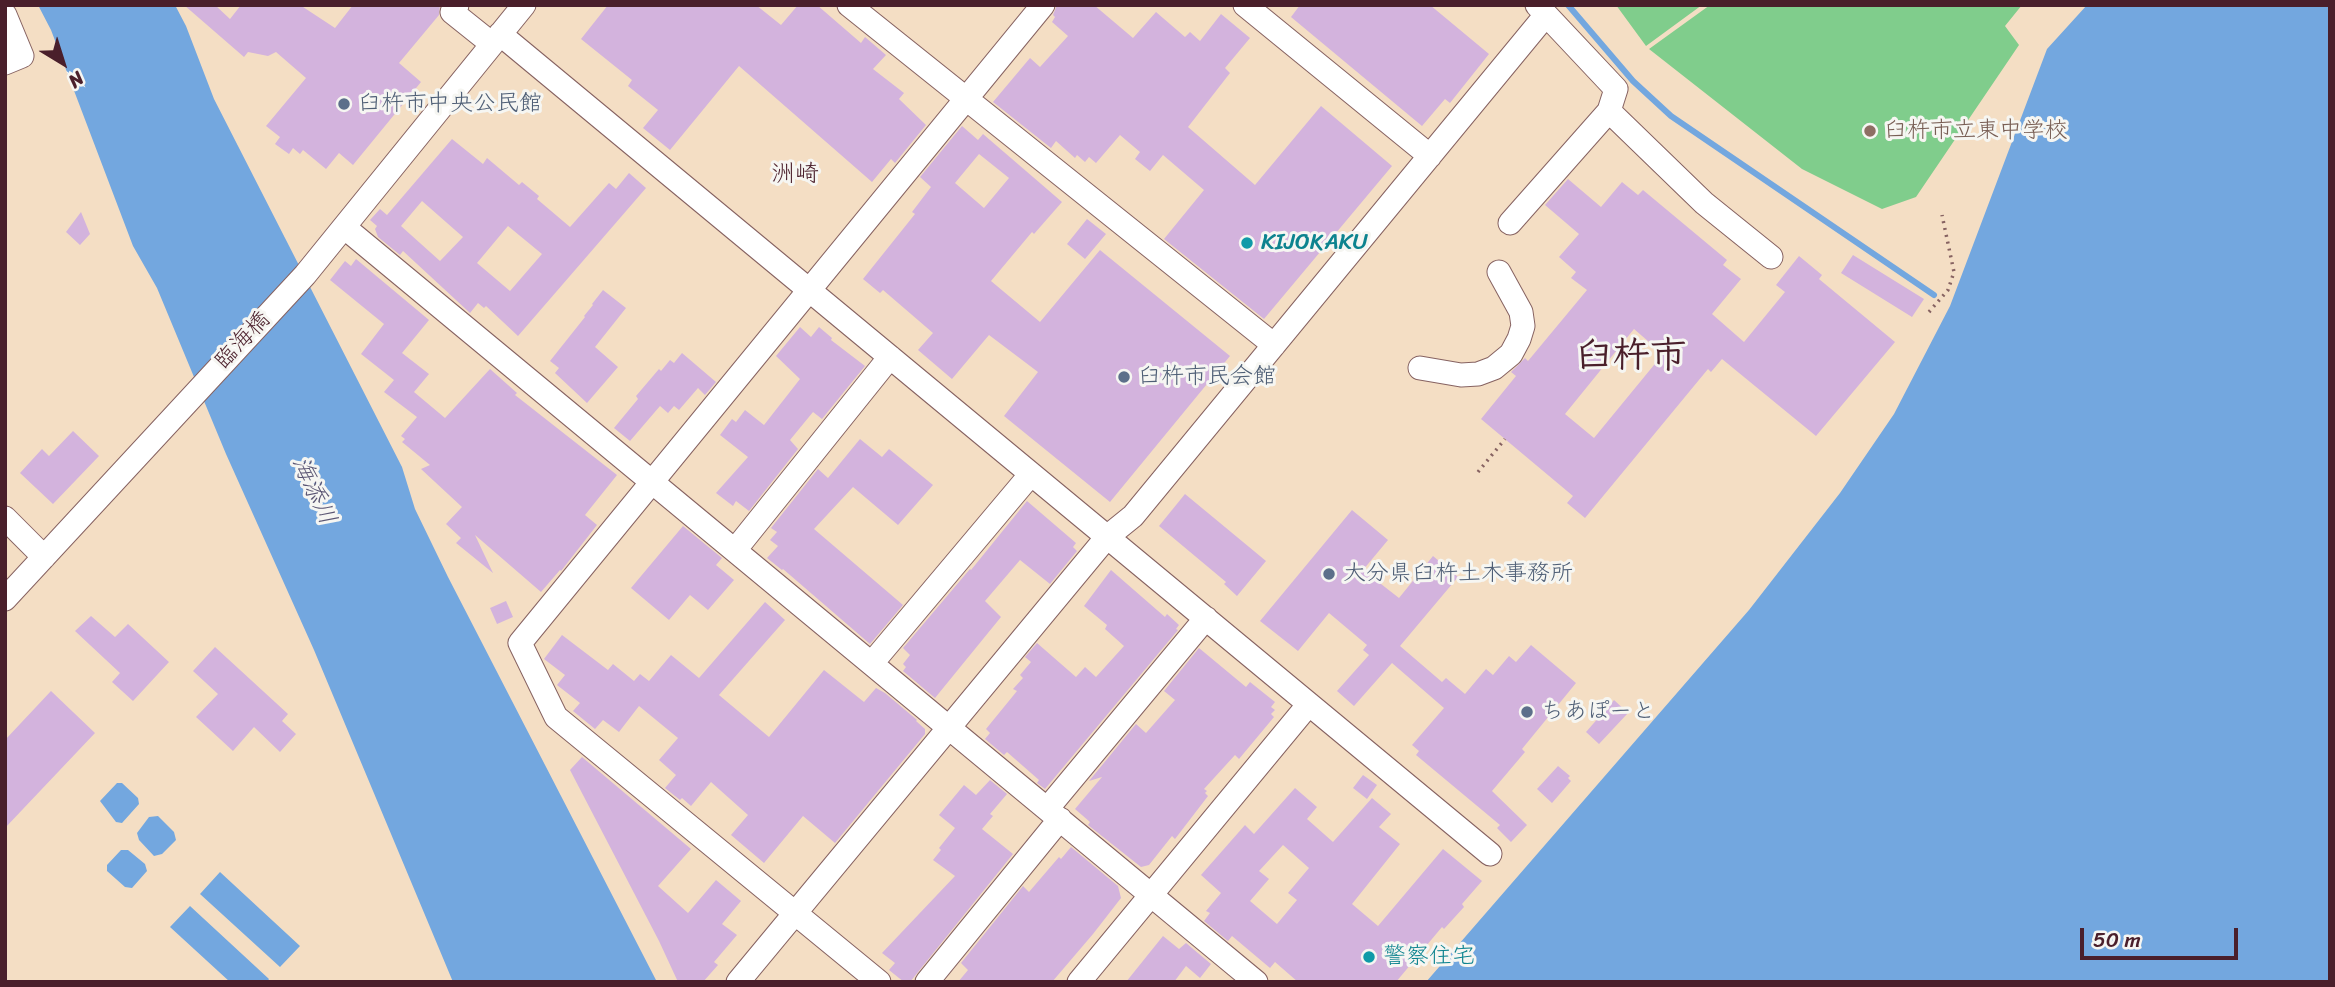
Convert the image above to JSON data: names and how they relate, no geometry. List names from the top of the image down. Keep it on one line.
{"streets":{"street":["臨海橋"]},"districts":["洲崎","臼杵市"],"water":["海添川"],"places":["臼杵市中央公民館","臼杵市立東中学校","KIJOKAKU","臼杵市民会館","大分県臼杵土木事務所","ちあぽーと","警察住宅"],"scale_bar":"50 m","north":"bottom right"}
